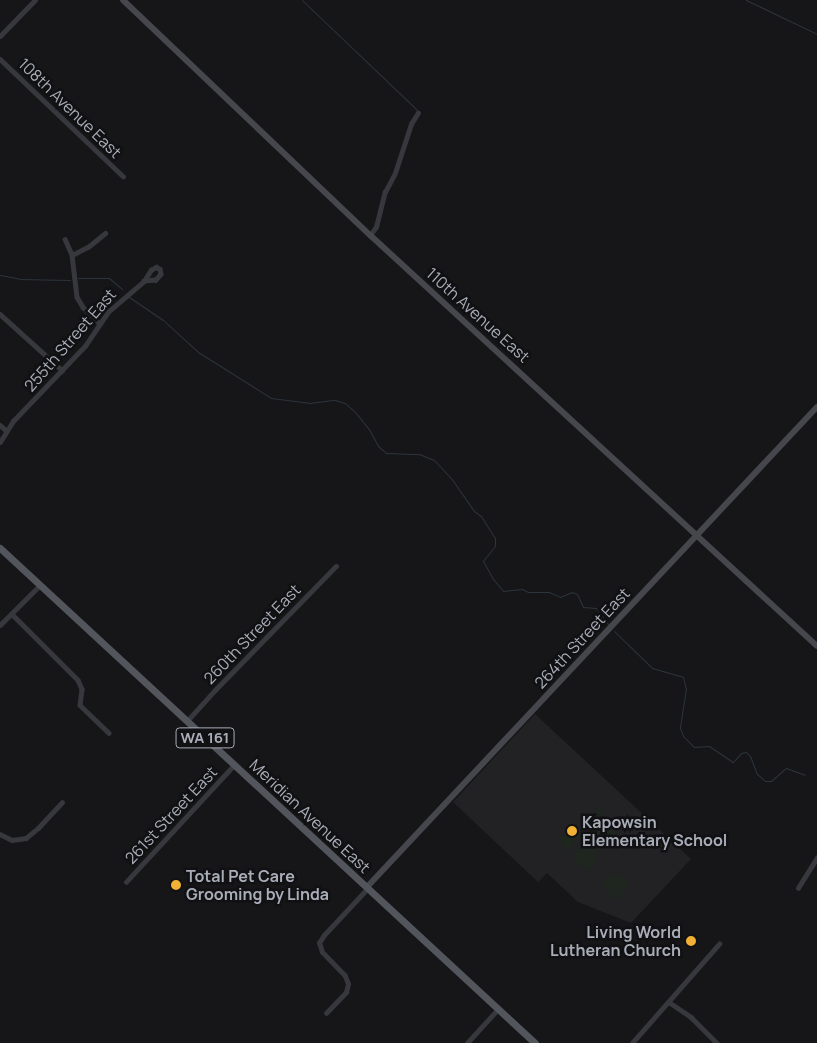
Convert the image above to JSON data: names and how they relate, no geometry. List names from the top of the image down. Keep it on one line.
{"streets":{"main road":["WA 161","Meridian Avenue East"],"street":["108th Avenue East","110th Avenue East","255th Street East","260th Street East","264th Street East","261st Street East"]},"crossings":[["110th Avenue East","264th Street East"],["260th Street East","Meridian Avenue East"],["264th Street East","Meridian Avenue East"],["261st Street East","Meridian Avenue East"]],"places":["Kapowsin Elementary School","Total Pet Care Grooming by Linda","Living World Lutheran Church"]}
